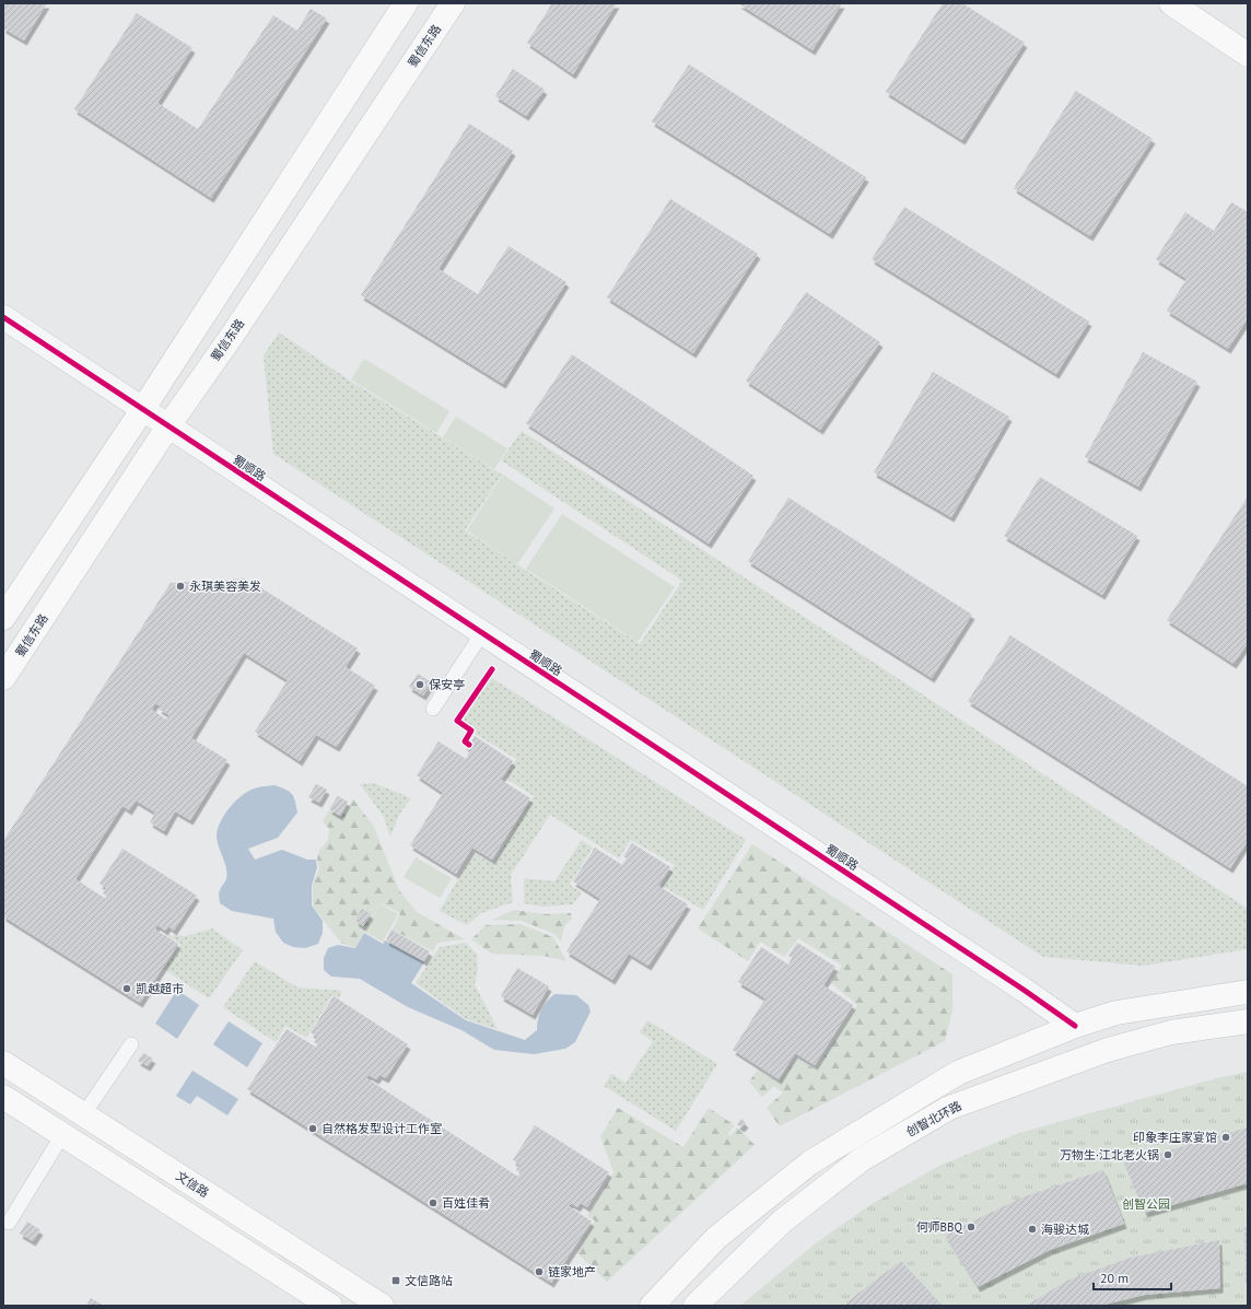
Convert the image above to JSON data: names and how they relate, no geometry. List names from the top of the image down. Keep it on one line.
{"streets":{"main road":["蜀信东路","创智北环路","文信路"],"street":["蜀顺路"]},"crossings":[["蜀信东路","蜀顺路"]],"parks":["创智公园"],"places":{"other":["永琪美容美发","保安亭","凯越超市","自然格发型设计工作室","印象李庄家宴馆","万物生·江北老火锅","百姓佳肴","何师BBQ","海骏达城","链家地产"],"transit":["文信路站"]},"scale_bar":"20 m"}
